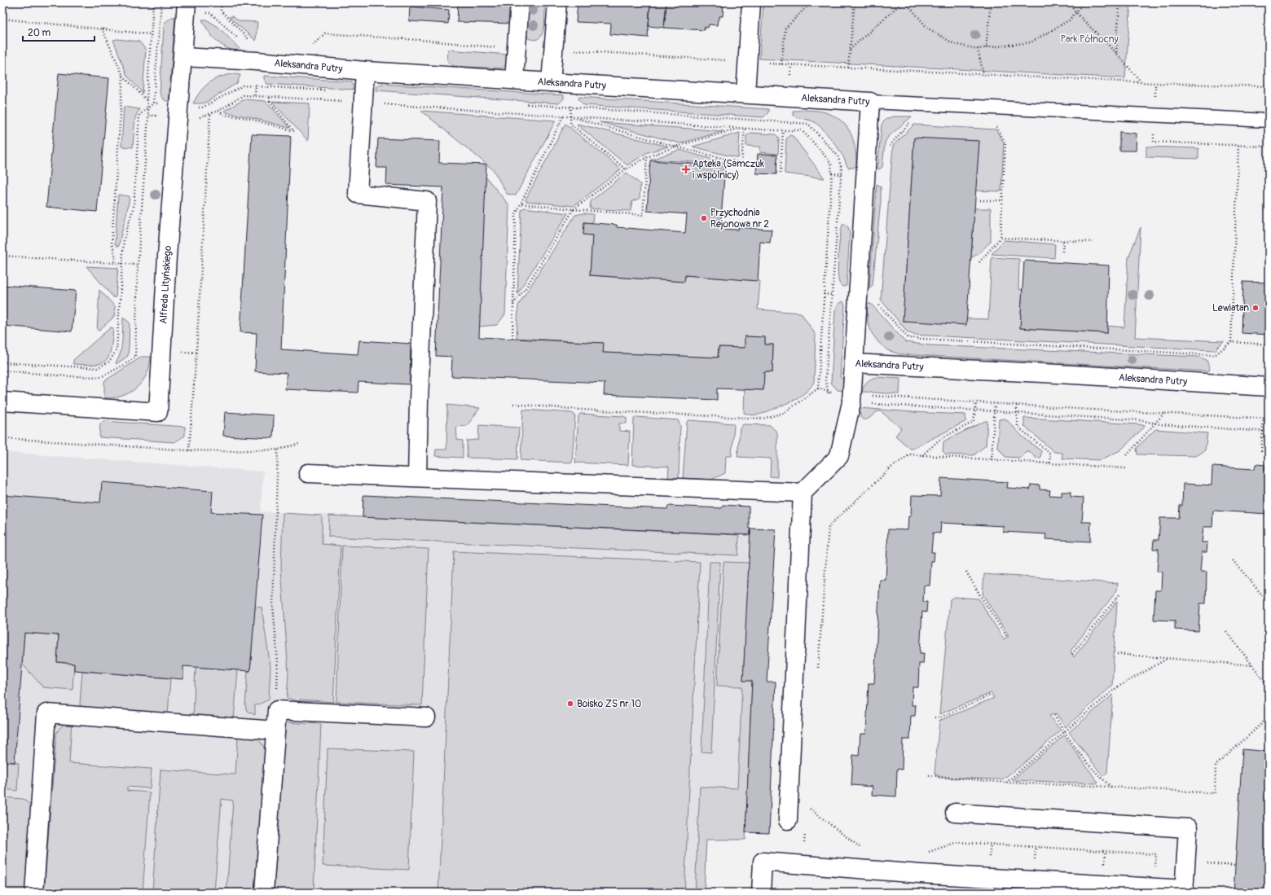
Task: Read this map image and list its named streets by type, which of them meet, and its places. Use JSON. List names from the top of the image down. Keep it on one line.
{"streets":{"street":["Aleksandra Putry","Alfreda Lityńskiego"]},"crossings":[["Aleksandra Putry","Alfreda Lityńskiego"]],"parks":["Park Północny"],"places":{"health":["Apteka (Samczuk i wspólnicy)"],"other":["Przychodnia Rejonowa nr 2","Lewiatan","Boisko ZS nr 10"]},"scale_bar":"20 m"}
